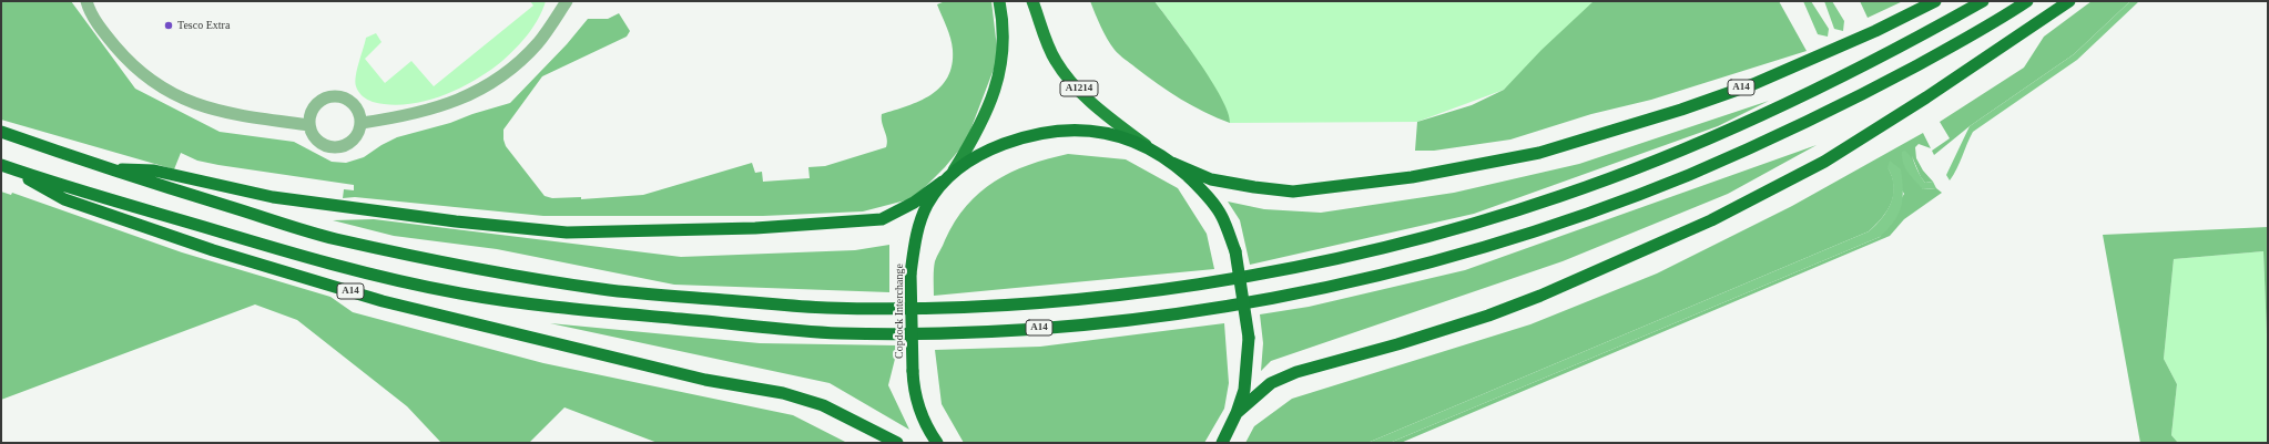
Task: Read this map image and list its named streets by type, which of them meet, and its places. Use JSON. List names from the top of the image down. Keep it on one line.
{"streets":{"highway":["A14","Copdock Interchange"],"main road":["A1214"]},"crossings":[["A14","Copdock Interchange"],["A1214","Copdock Interchange"]],"places":["Tesco Extra"]}
